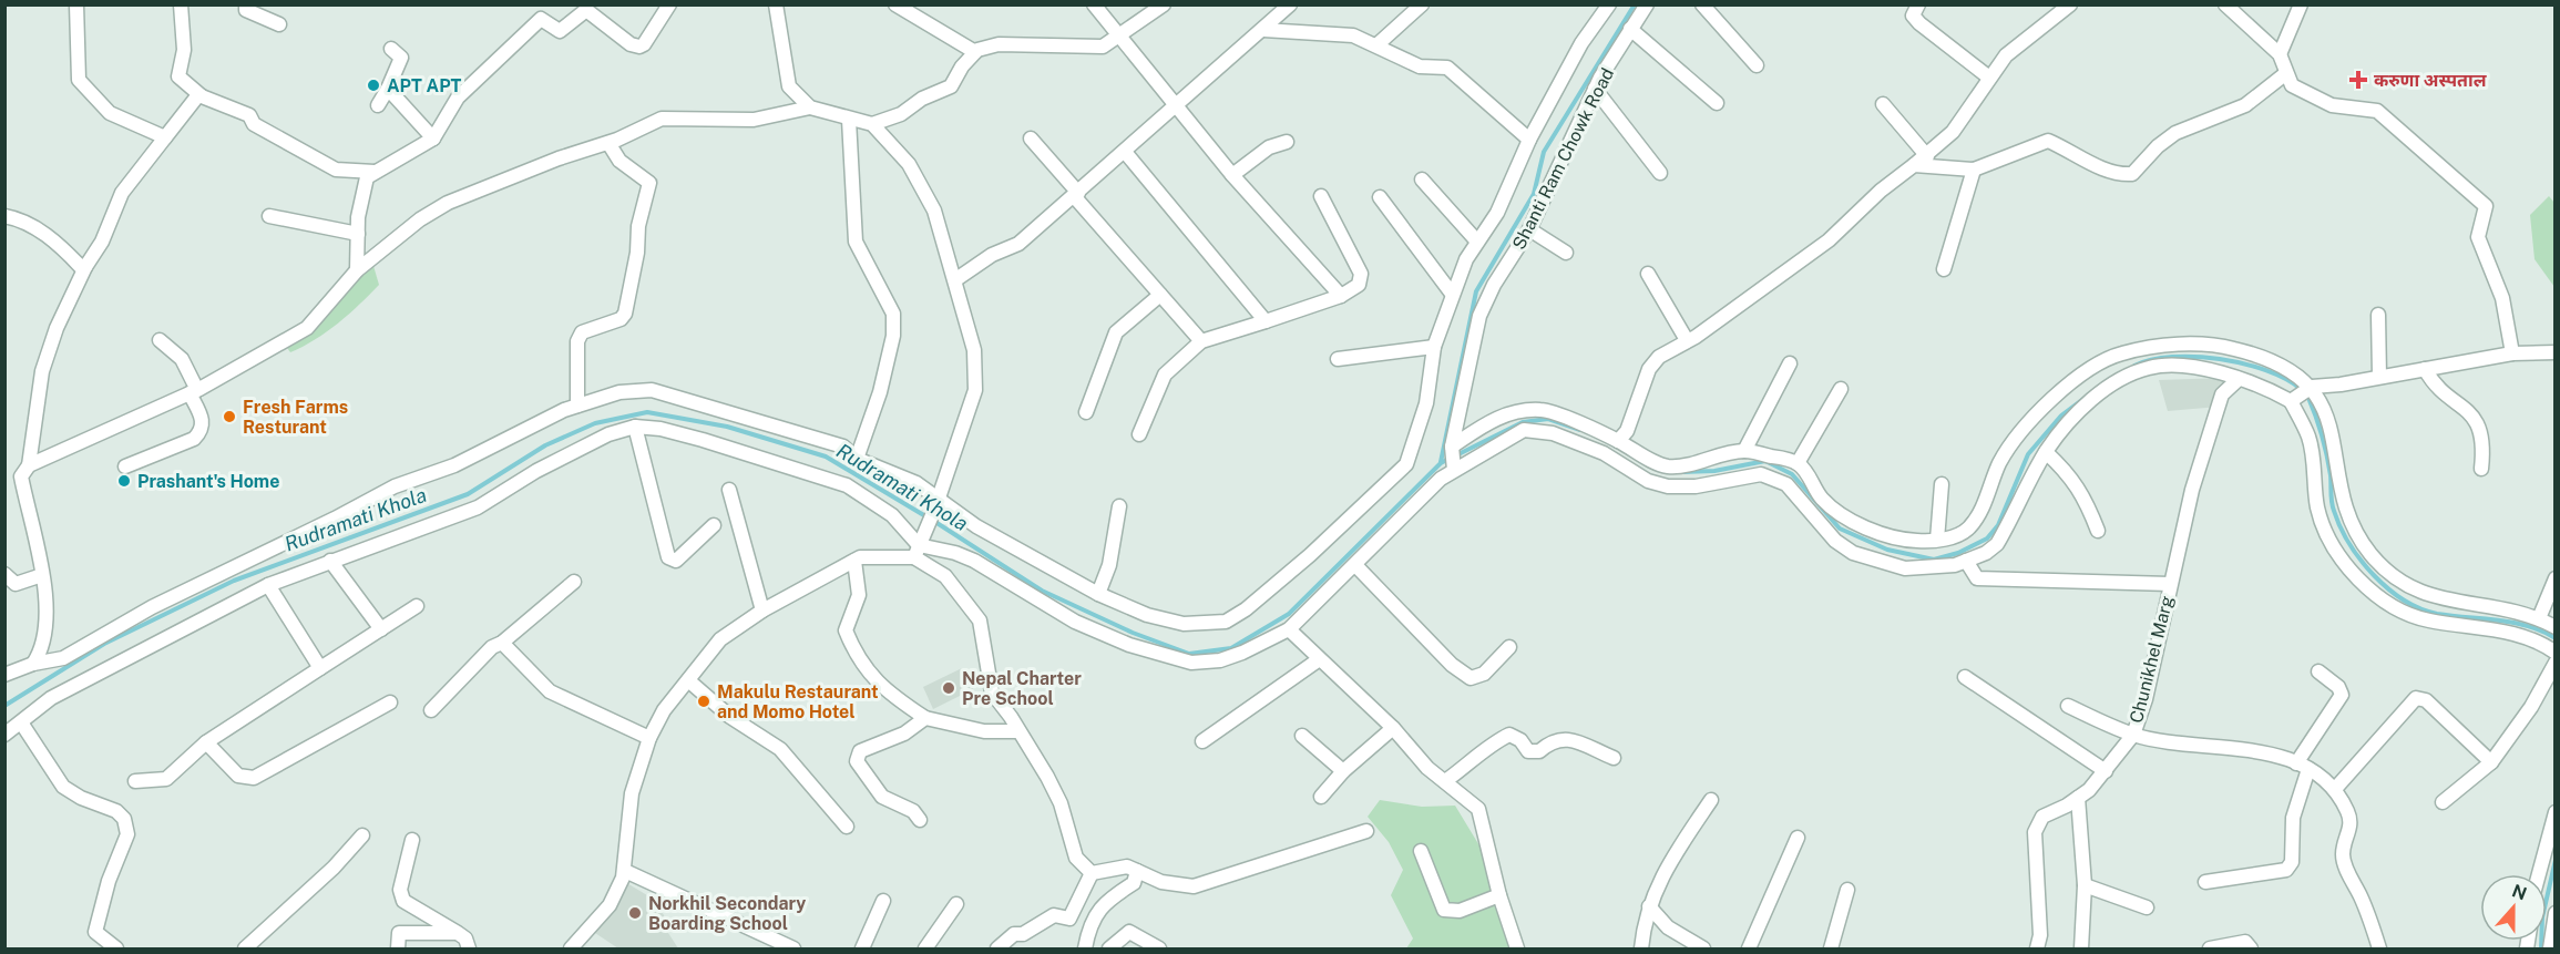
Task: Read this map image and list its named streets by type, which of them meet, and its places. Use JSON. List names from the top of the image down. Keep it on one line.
{"streets":{"street":["Shanti Ram Chowk Road","Chunikhel Marg"]},"water":["Rudramati Khola"],"places":{"health":["करुणा अस्पताल"],"other":["APT APT","Fresh Farms Resturant","Prashant's Home","Nepal Charter Pre School","Makulu Restaurant and Momo Hotel","Norkhil Secondary Boarding School"]},"north":"top"}
